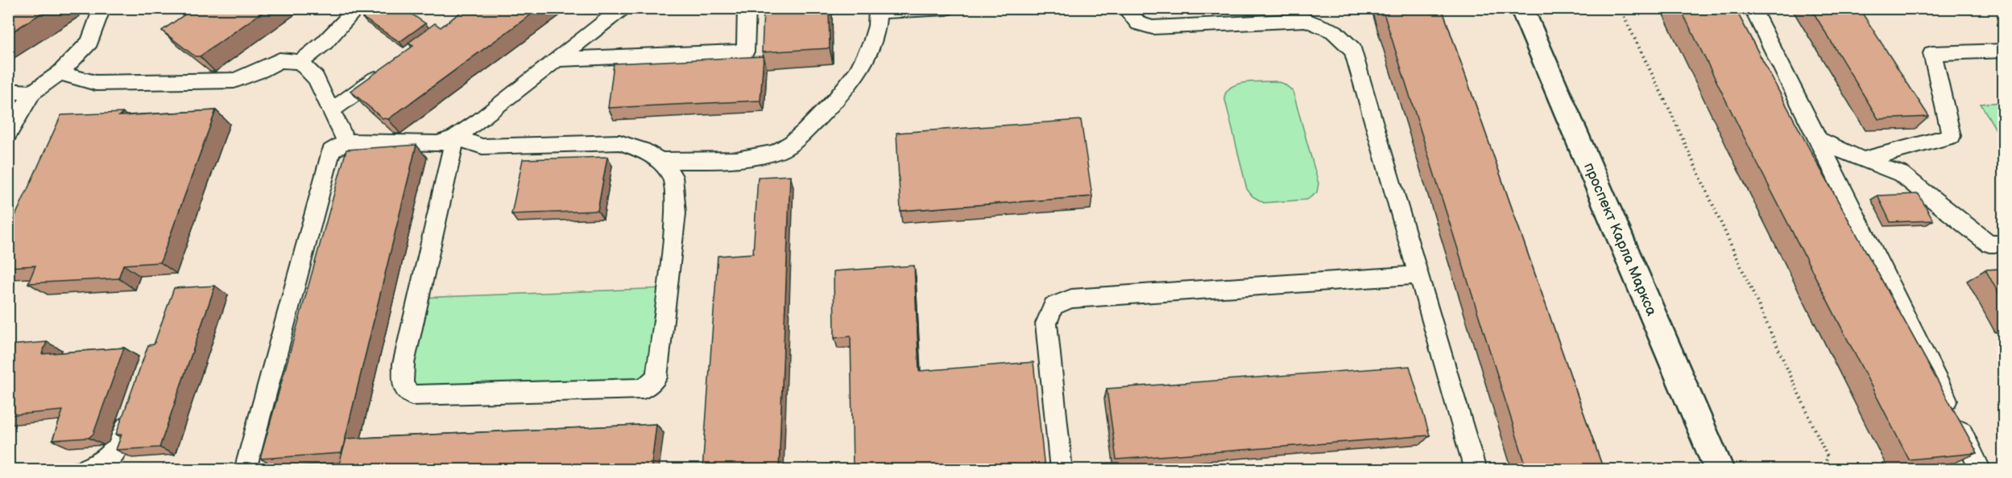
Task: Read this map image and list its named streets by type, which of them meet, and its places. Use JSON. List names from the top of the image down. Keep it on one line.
{"streets":{"street":["проспект Карла Маркса"]}}
